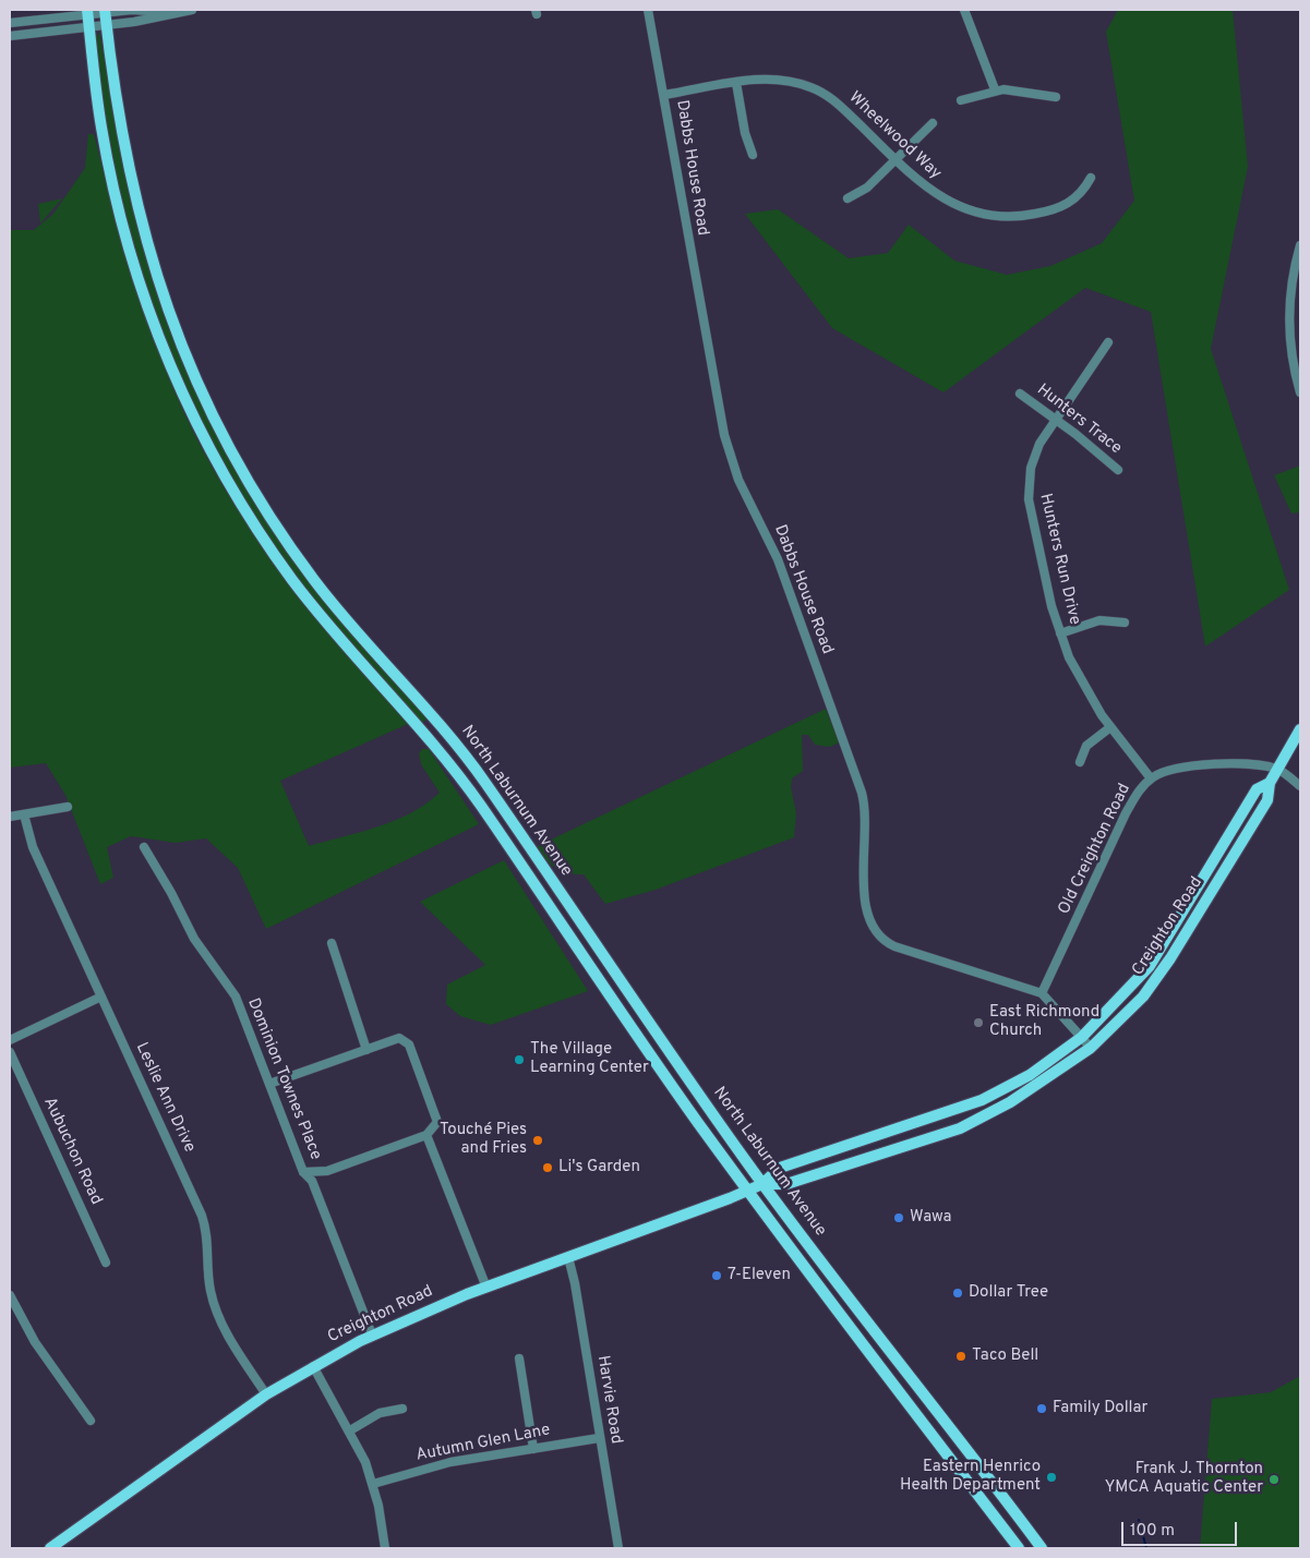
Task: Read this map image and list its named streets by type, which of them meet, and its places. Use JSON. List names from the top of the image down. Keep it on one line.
{"streets":{"main road":["North Laburnum Avenue","Creighton Road"],"street":["Wheelwood Way","Dabbs House Road","Hunters Trace","Hunters Run Drive","Old Creighton Road","Dominion Townes Place","Leslie Ann Drive","Aubuchon Road","Harvie Road","Autumn Glen Lane"]},"crossings":[["Wheelwood Way","Dabbs House Road"],["Dabbs House Road","Old Creighton Road"],["Dabbs House Road","Creighton Road"],["Hunters Trace","Hunters Run Drive"],["Hunters Run Drive","Old Creighton Road"],["North Laburnum Avenue","Creighton Road"],["Old Creighton Road","Creighton Road"],["Creighton Road","Dominion Townes Place"],["Creighton Road","Leslie Ann Drive"],["Creighton Road","Harvie Road"],["Harvie Road","Autumn Glen Lane"]],"places":["East Richmond Church","The Village Learning Center","Touché Pies and Fries","Li's Garden","Wawa","7-Eleven","Dollar Tree","Taco Bell","Family Dollar","Eastern Henrico Health Department","Frank J. Thornton YMCA Aquatic Center"],"scale_bar":"100 m"}
